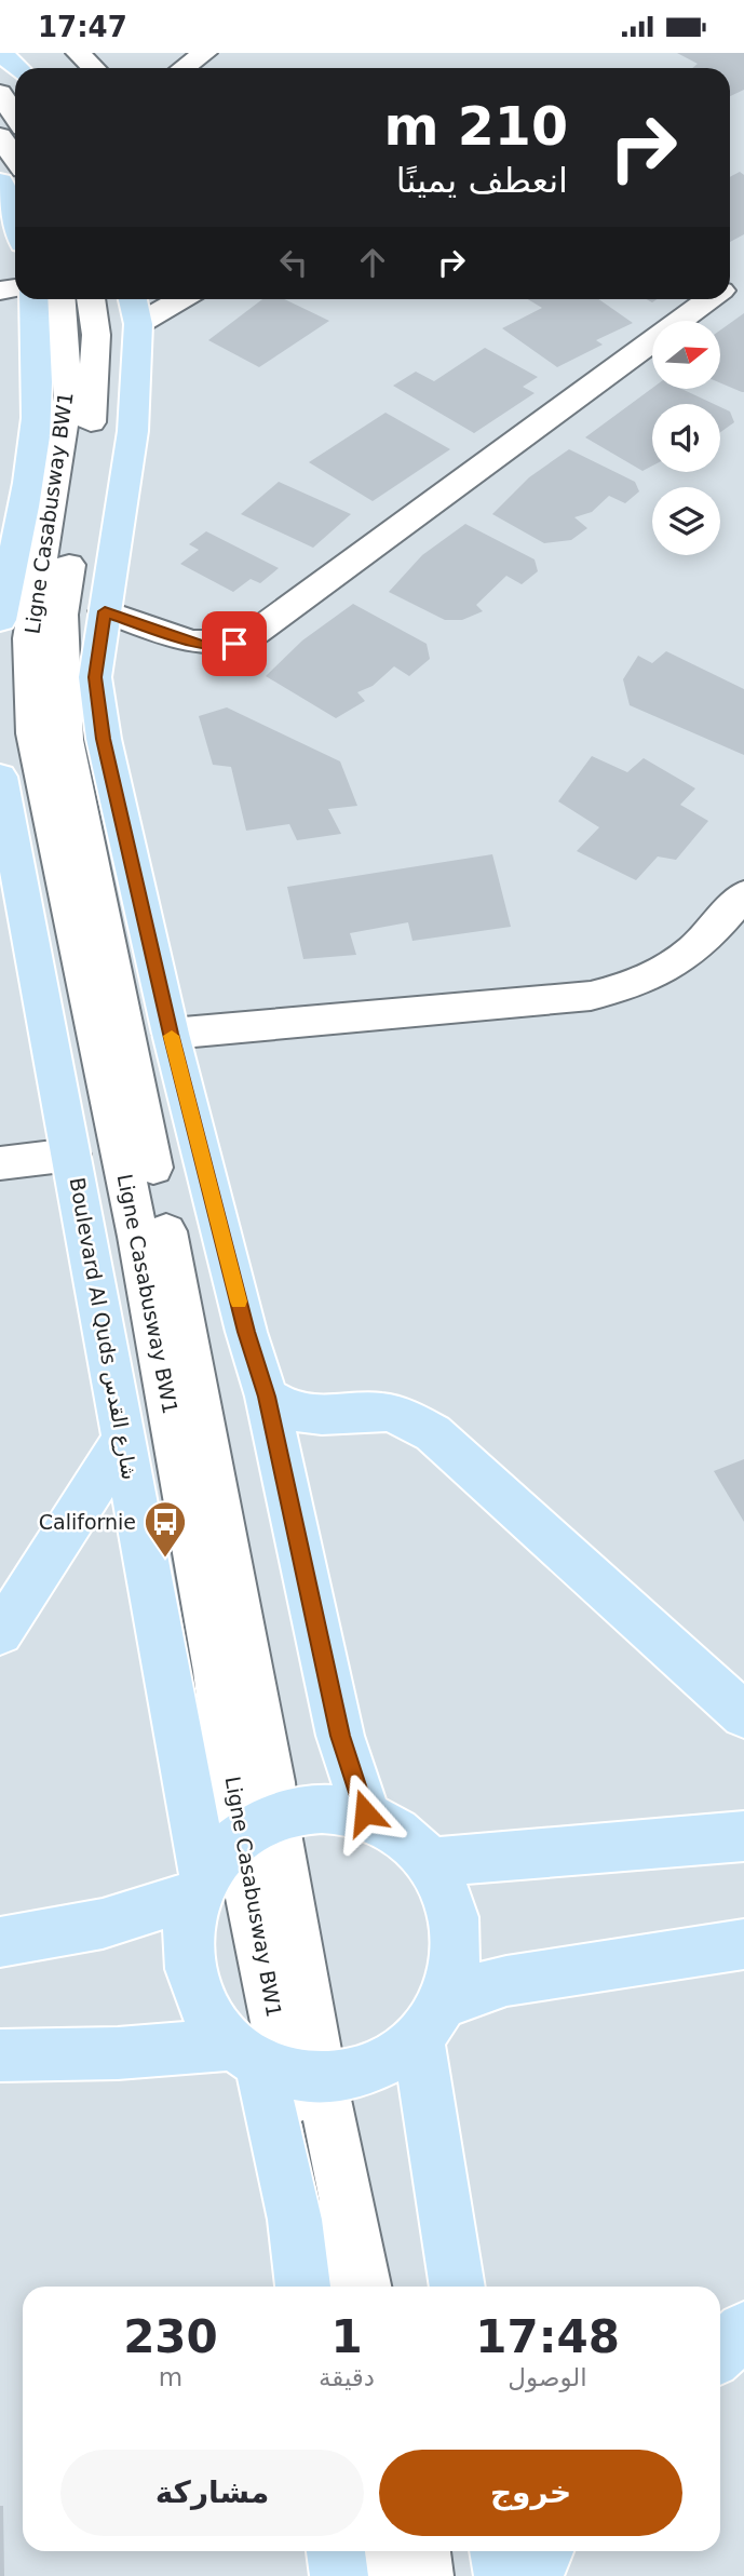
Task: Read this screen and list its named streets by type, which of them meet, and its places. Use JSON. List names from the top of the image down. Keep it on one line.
{"streets":{"main road":["Boulevard Al Quds شارع القدس"],"street":["Ligne Casabusway BW1"]},"places":{"bus stop":["Californie"]},"north":"right","page":{"status":"17:47","turn":["210 m","انعطف يمينًا"],"eta":["17:48","الوصول","1","دقيقة","230","m"],"buttons":["خروج","مشاركة"]}}
